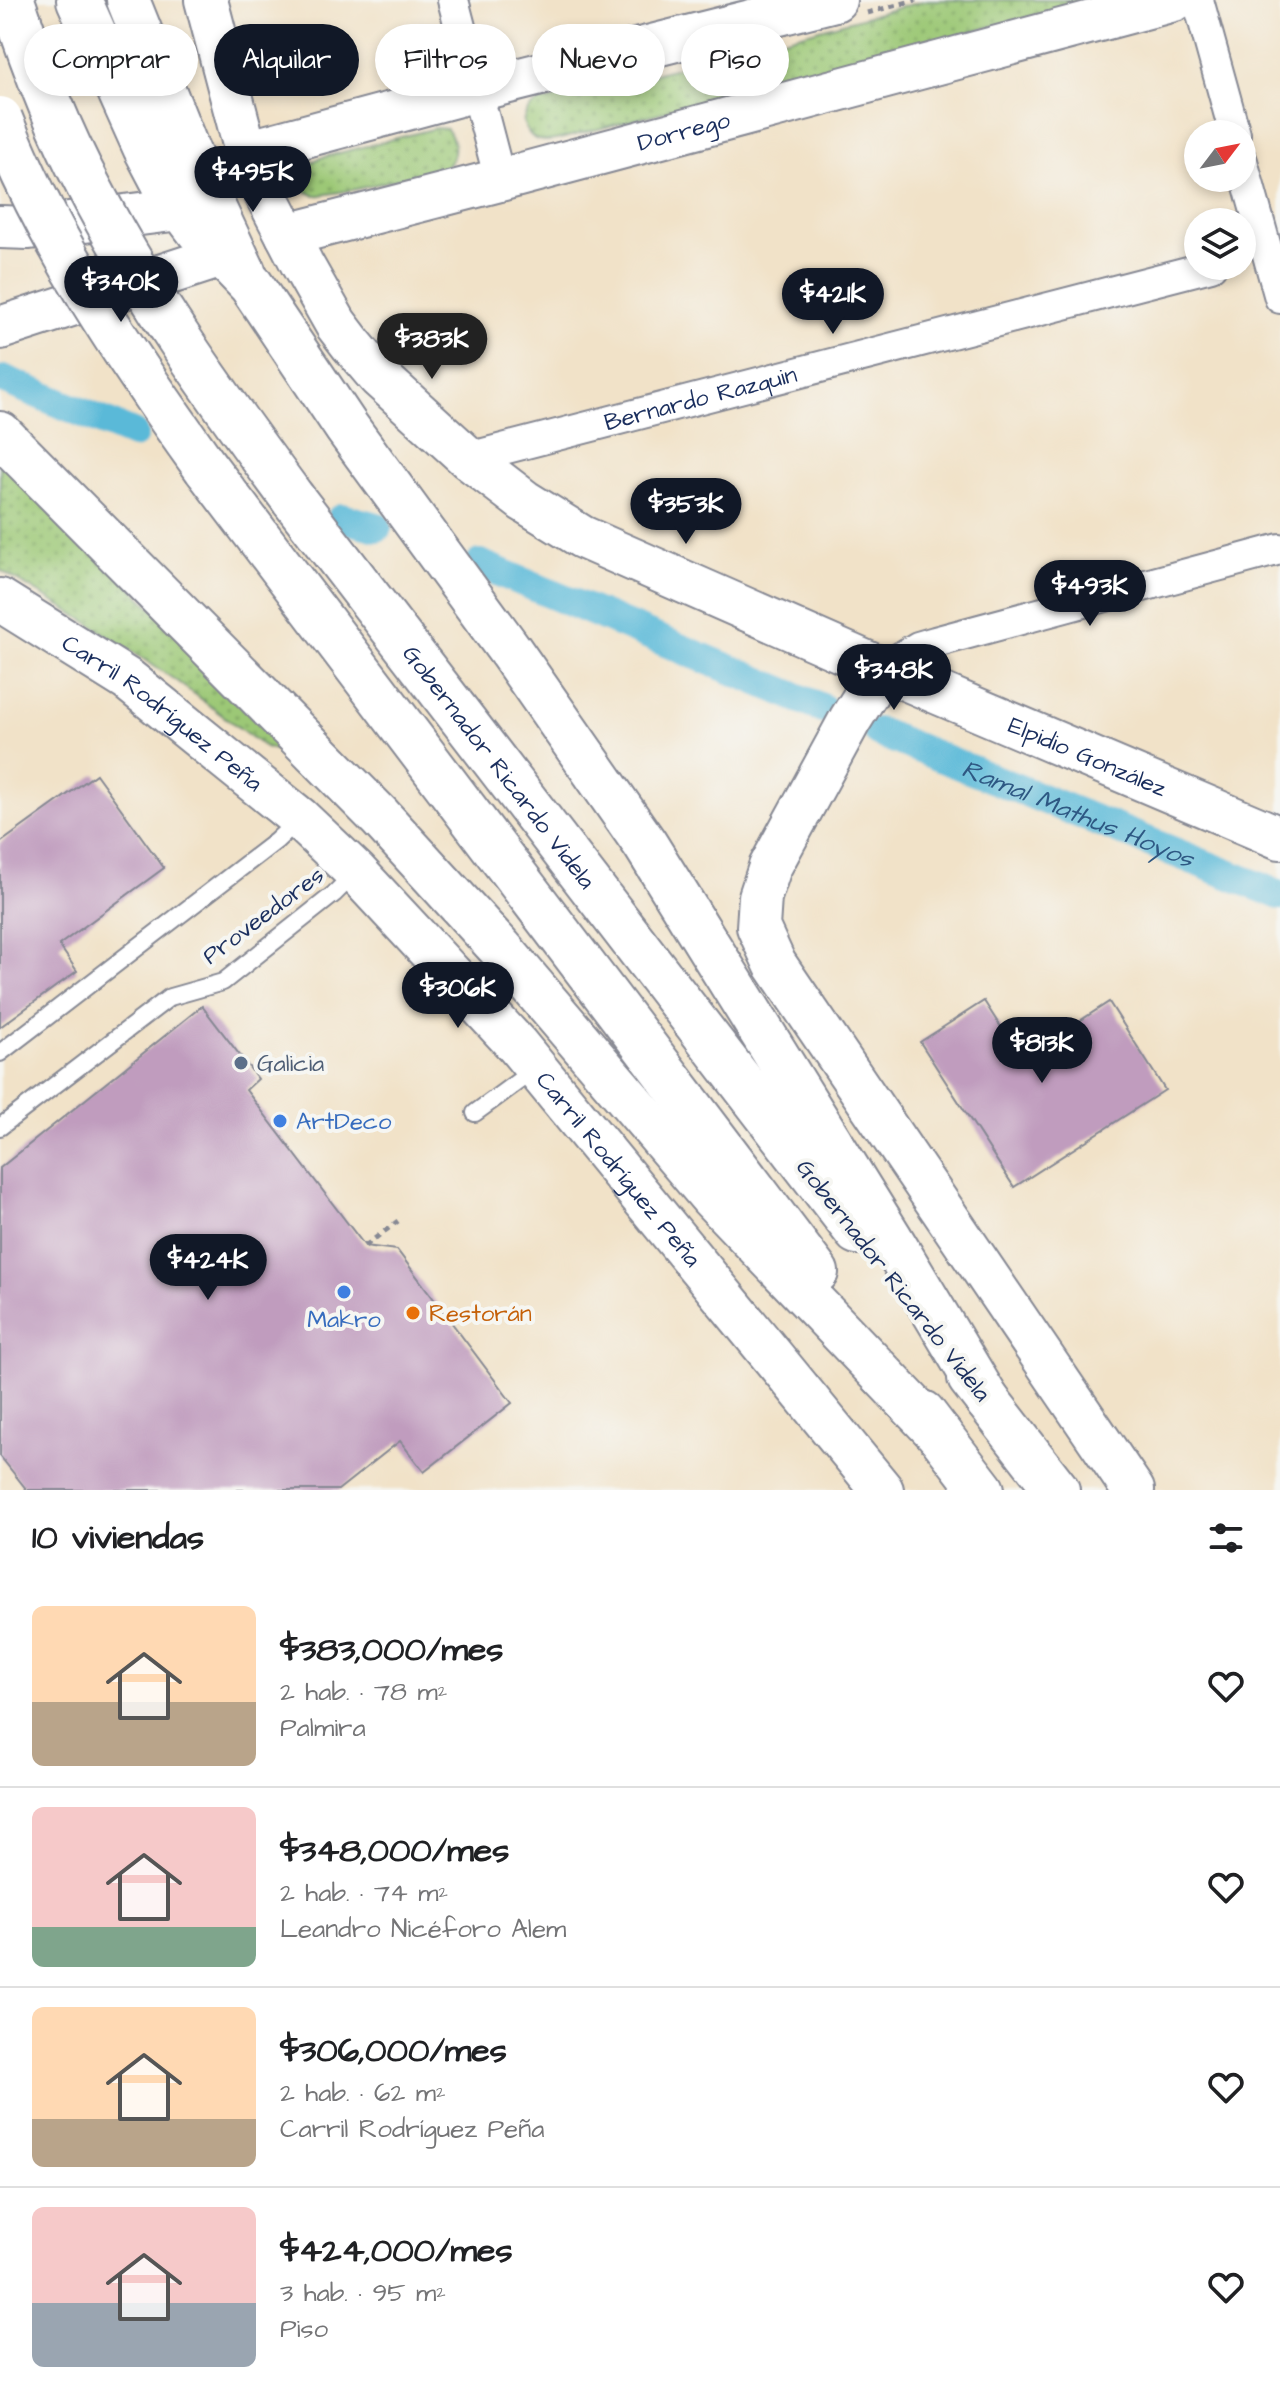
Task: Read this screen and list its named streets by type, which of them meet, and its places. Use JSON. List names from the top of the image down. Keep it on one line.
{"streets":{"highway":["Gobernador Ricardo Videla"],"street":["Dorrego","Bernardo Razquin","Carril Rodríguez Peña","Elpidio González"],"lane":["Proveedores"]},"crossings":[["Dorrego","Elpidio González"],["Bernardo Razquin","Elpidio González"],["Carril Rodríguez Peña","Proveedores"]],"water":["Ramal Mathus Hoyos"],"places":["Galicia","ArtDeco","Makro","Restorán"],"north":"top right","page":{"chip":["Comprar","Alquilar","Filtros","Nuevo","Piso"],"price":["$495K","$340K","$421K","$383K","$353K","$493K","$348K","$306K","$813K","$424K"],"heading":"10 viviendas","list":[{"name":"$383,000/mes","note":"2 hab. · 78 m² · Palmira"},{"name":"$348,000/mes","note":"2 hab. · 74 m² · Leandro Nicéforo Alem"},{"name":"$306,000/mes","note":"2 hab. · 62 m² · Carril Rodríguez Peña"},{"name":"$424,000/mes","note":"3 hab. · 95 m² · Piso"}]}}
